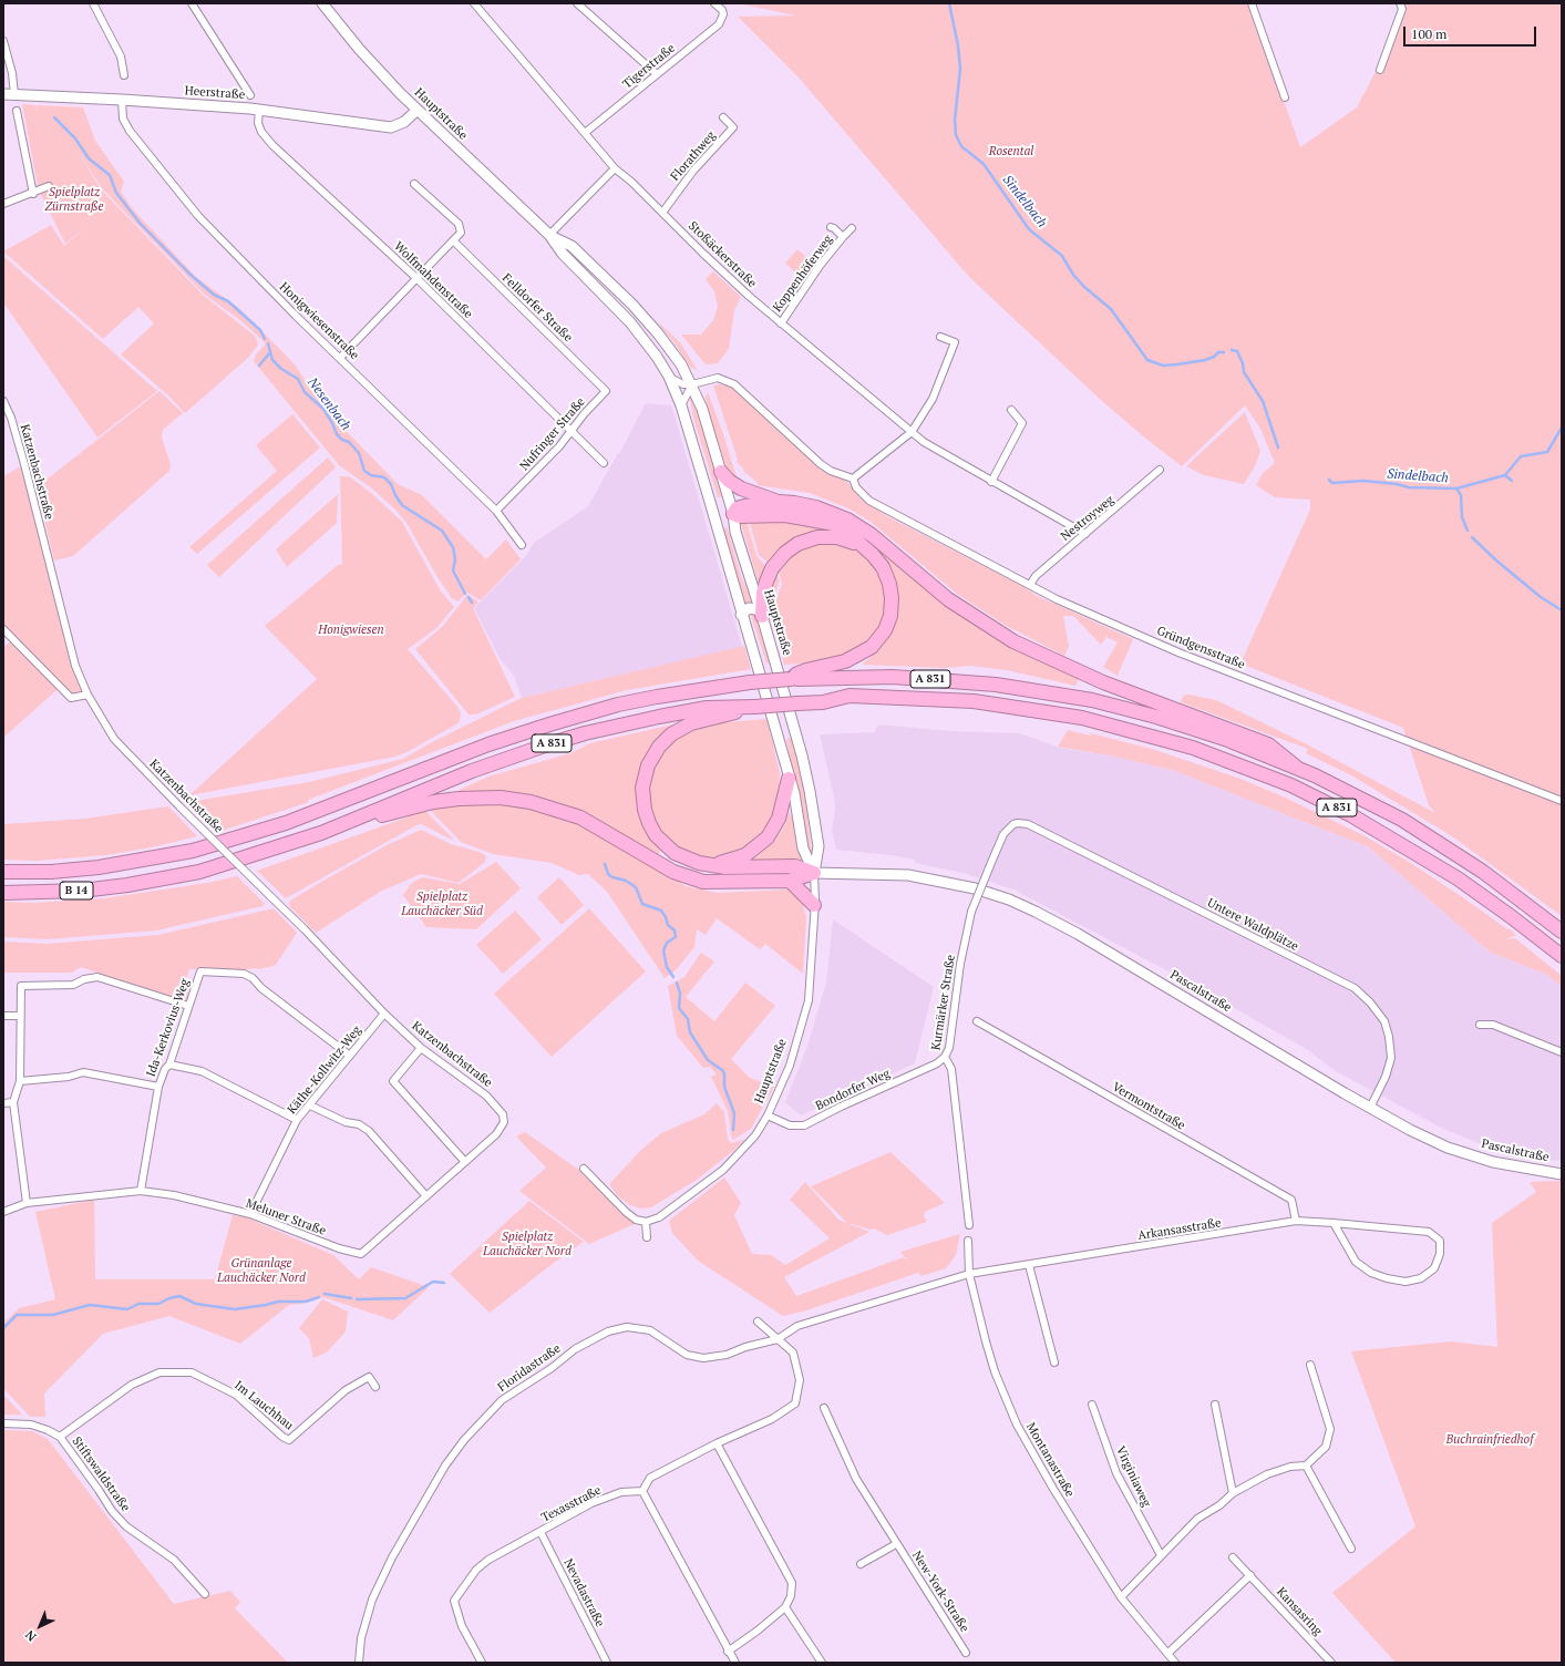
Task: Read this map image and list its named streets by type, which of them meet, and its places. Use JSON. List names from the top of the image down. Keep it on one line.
{"streets":{"highway":["A 831","B 14"],"main road":["Heerstraße","Hauptstraße","Pascalstraße"],"street":["Tigerstraße","Florathweg","Stoßäckerstraße","Koppenhöferweg","Wolfmahdenstraße","Felldorfer Straße","Honigwiesenstraße","Nufringer Straße","Katzenbachstraße","Nestroyweg","Gründgensstraße","Untere Waldplätze","Kurmärker Straße","Ida-Kerkovius-Weg","Käthe-Kollwitz-Weg","Bondorfer Weg","Vermontstraße","Meluner Straße","Arkansasstraße","Floridastraße","Im Lauchhau","Montanastraße","Stiftswaldstraße","Virginiaweg","Texasstraße","New-York-Straße","Nevadastraße","Kansasring"]},"crossings":[["Tigerstraße","Stoßäckerstraße"],["Heerstraße","Hauptstraße"],["Heerstraße","Wolfmahdenstraße"],["Heerstraße","Honigwiesenstraße"],["Hauptstraße","Pascalstraße"],["Hauptstraße","Bondorfer Weg"],["Florathweg","Stoßäckerstraße"],["Stoßäckerstraße","Koppenhöferweg"],["Stoßäckerstraße","Nestroyweg"],["Wolfmahdenstraße","Nufringer Straße"],["Felldorfer Straße","Nufringer Straße"],["Honigwiesenstraße","Nufringer Straße"],["Katzenbachstraße","Käthe-Kollwitz-Weg"],["Katzenbachstraße","Meluner Straße"],["Nestroyweg","Gründgensstraße"],["A 831","B 14"],["Untere Waldplätze","Pascalstraße"],["Untere Waldplätze","Kurmärker Straße"],["Kurmärker Straße","Bondorfer Weg"],["Ida-Kerkovius-Weg","Käthe-Kollwitz-Weg"],["Ida-Kerkovius-Weg","Meluner Straße"],["Käthe-Kollwitz-Weg","Meluner Straße"],["Vermontstraße","Arkansasstraße"],["Arkansasstraße","Floridastraße"],["Arkansasstraße","Montanastraße"],["Im Lauchhau","Stiftswaldstraße"],["Texasstraße","Nevadastraße"]],"water":["Sindelbach","Nesenbach"],"parks":["Rosental","Spielplatz Zürnstraße","Honigwiesen","Spielplatz Lauchäcker Süd","Spielplatz Lauchäcker Nord","Grünanlage Lauchäcker Nord","Buchrainfriedhof"],"scale_bar":"100 m","north":"bottom left"}
